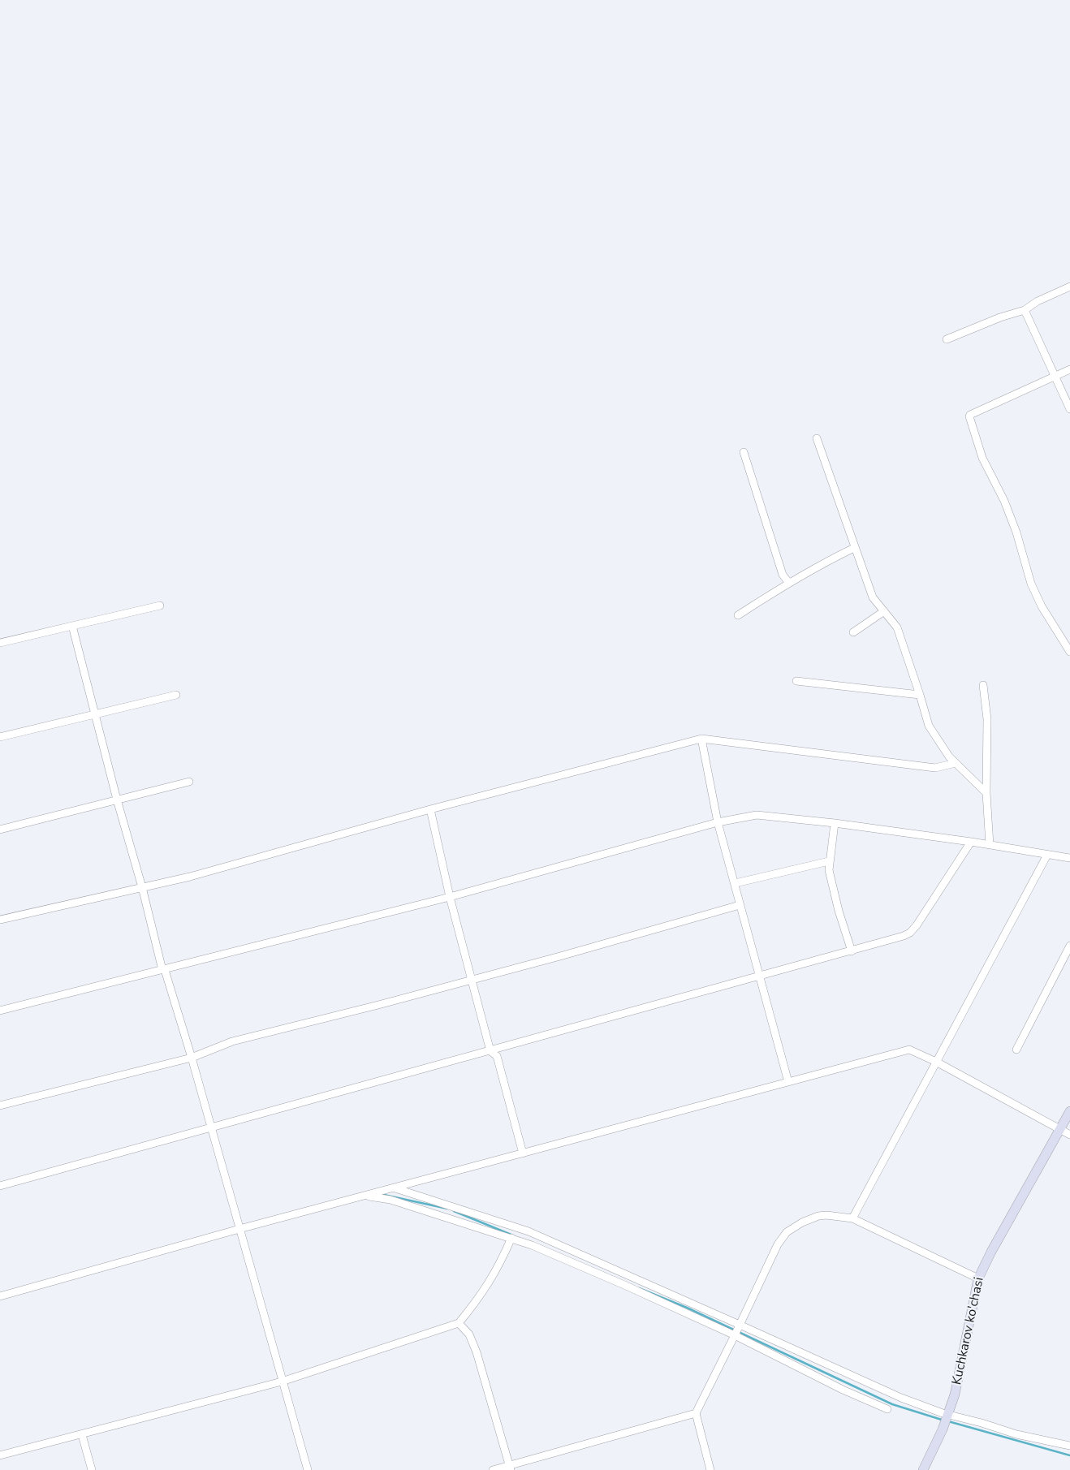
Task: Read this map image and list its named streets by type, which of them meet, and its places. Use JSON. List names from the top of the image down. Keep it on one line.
{"streets":{"main road":["Kuchkarov ko'chasi"]}}
